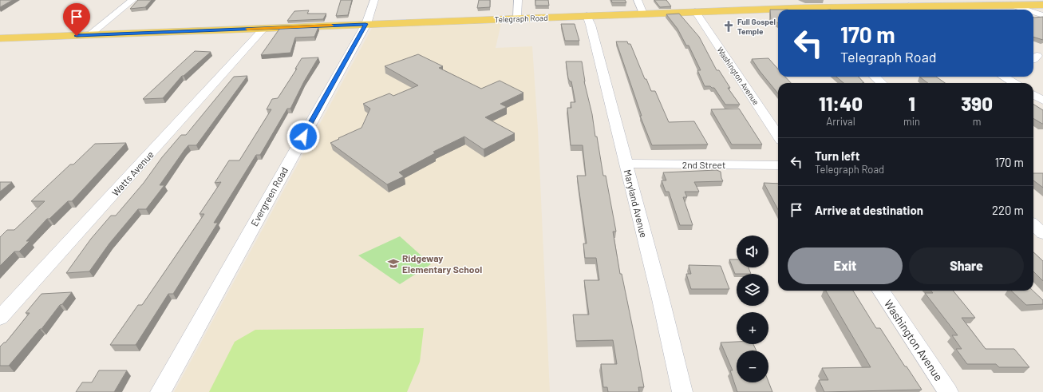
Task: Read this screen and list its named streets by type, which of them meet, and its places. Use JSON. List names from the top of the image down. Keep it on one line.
{"streets":{"main road":["Telegraph Road"],"street":["Washington Avenue","2nd Street","Watts Avenue","Evergreen Road","Maryland Avenue"]},"crossings":[["Telegraph Road","Washington Avenue"],["Telegraph Road","Watts Avenue"],["Telegraph Road","Evergreen Road"],["Telegraph Road","Maryland Avenue"],["2nd Street","Maryland Avenue"]],"places":{"church":["Full Gospel Temple"],"school or university":["Ridgeway Elementary School"]},"page":{"turn":["170 m","Telegraph Road"],"eta":["11:40","Arrival","1","min","390","m"],"list":[{"name":"Turn left","note":"Telegraph Road","value":"170 m"},{"name":"Arrive at destination","value":"220 m"}],"map_buttons":["+","−"],"buttons":["Exit","Share"]}}
